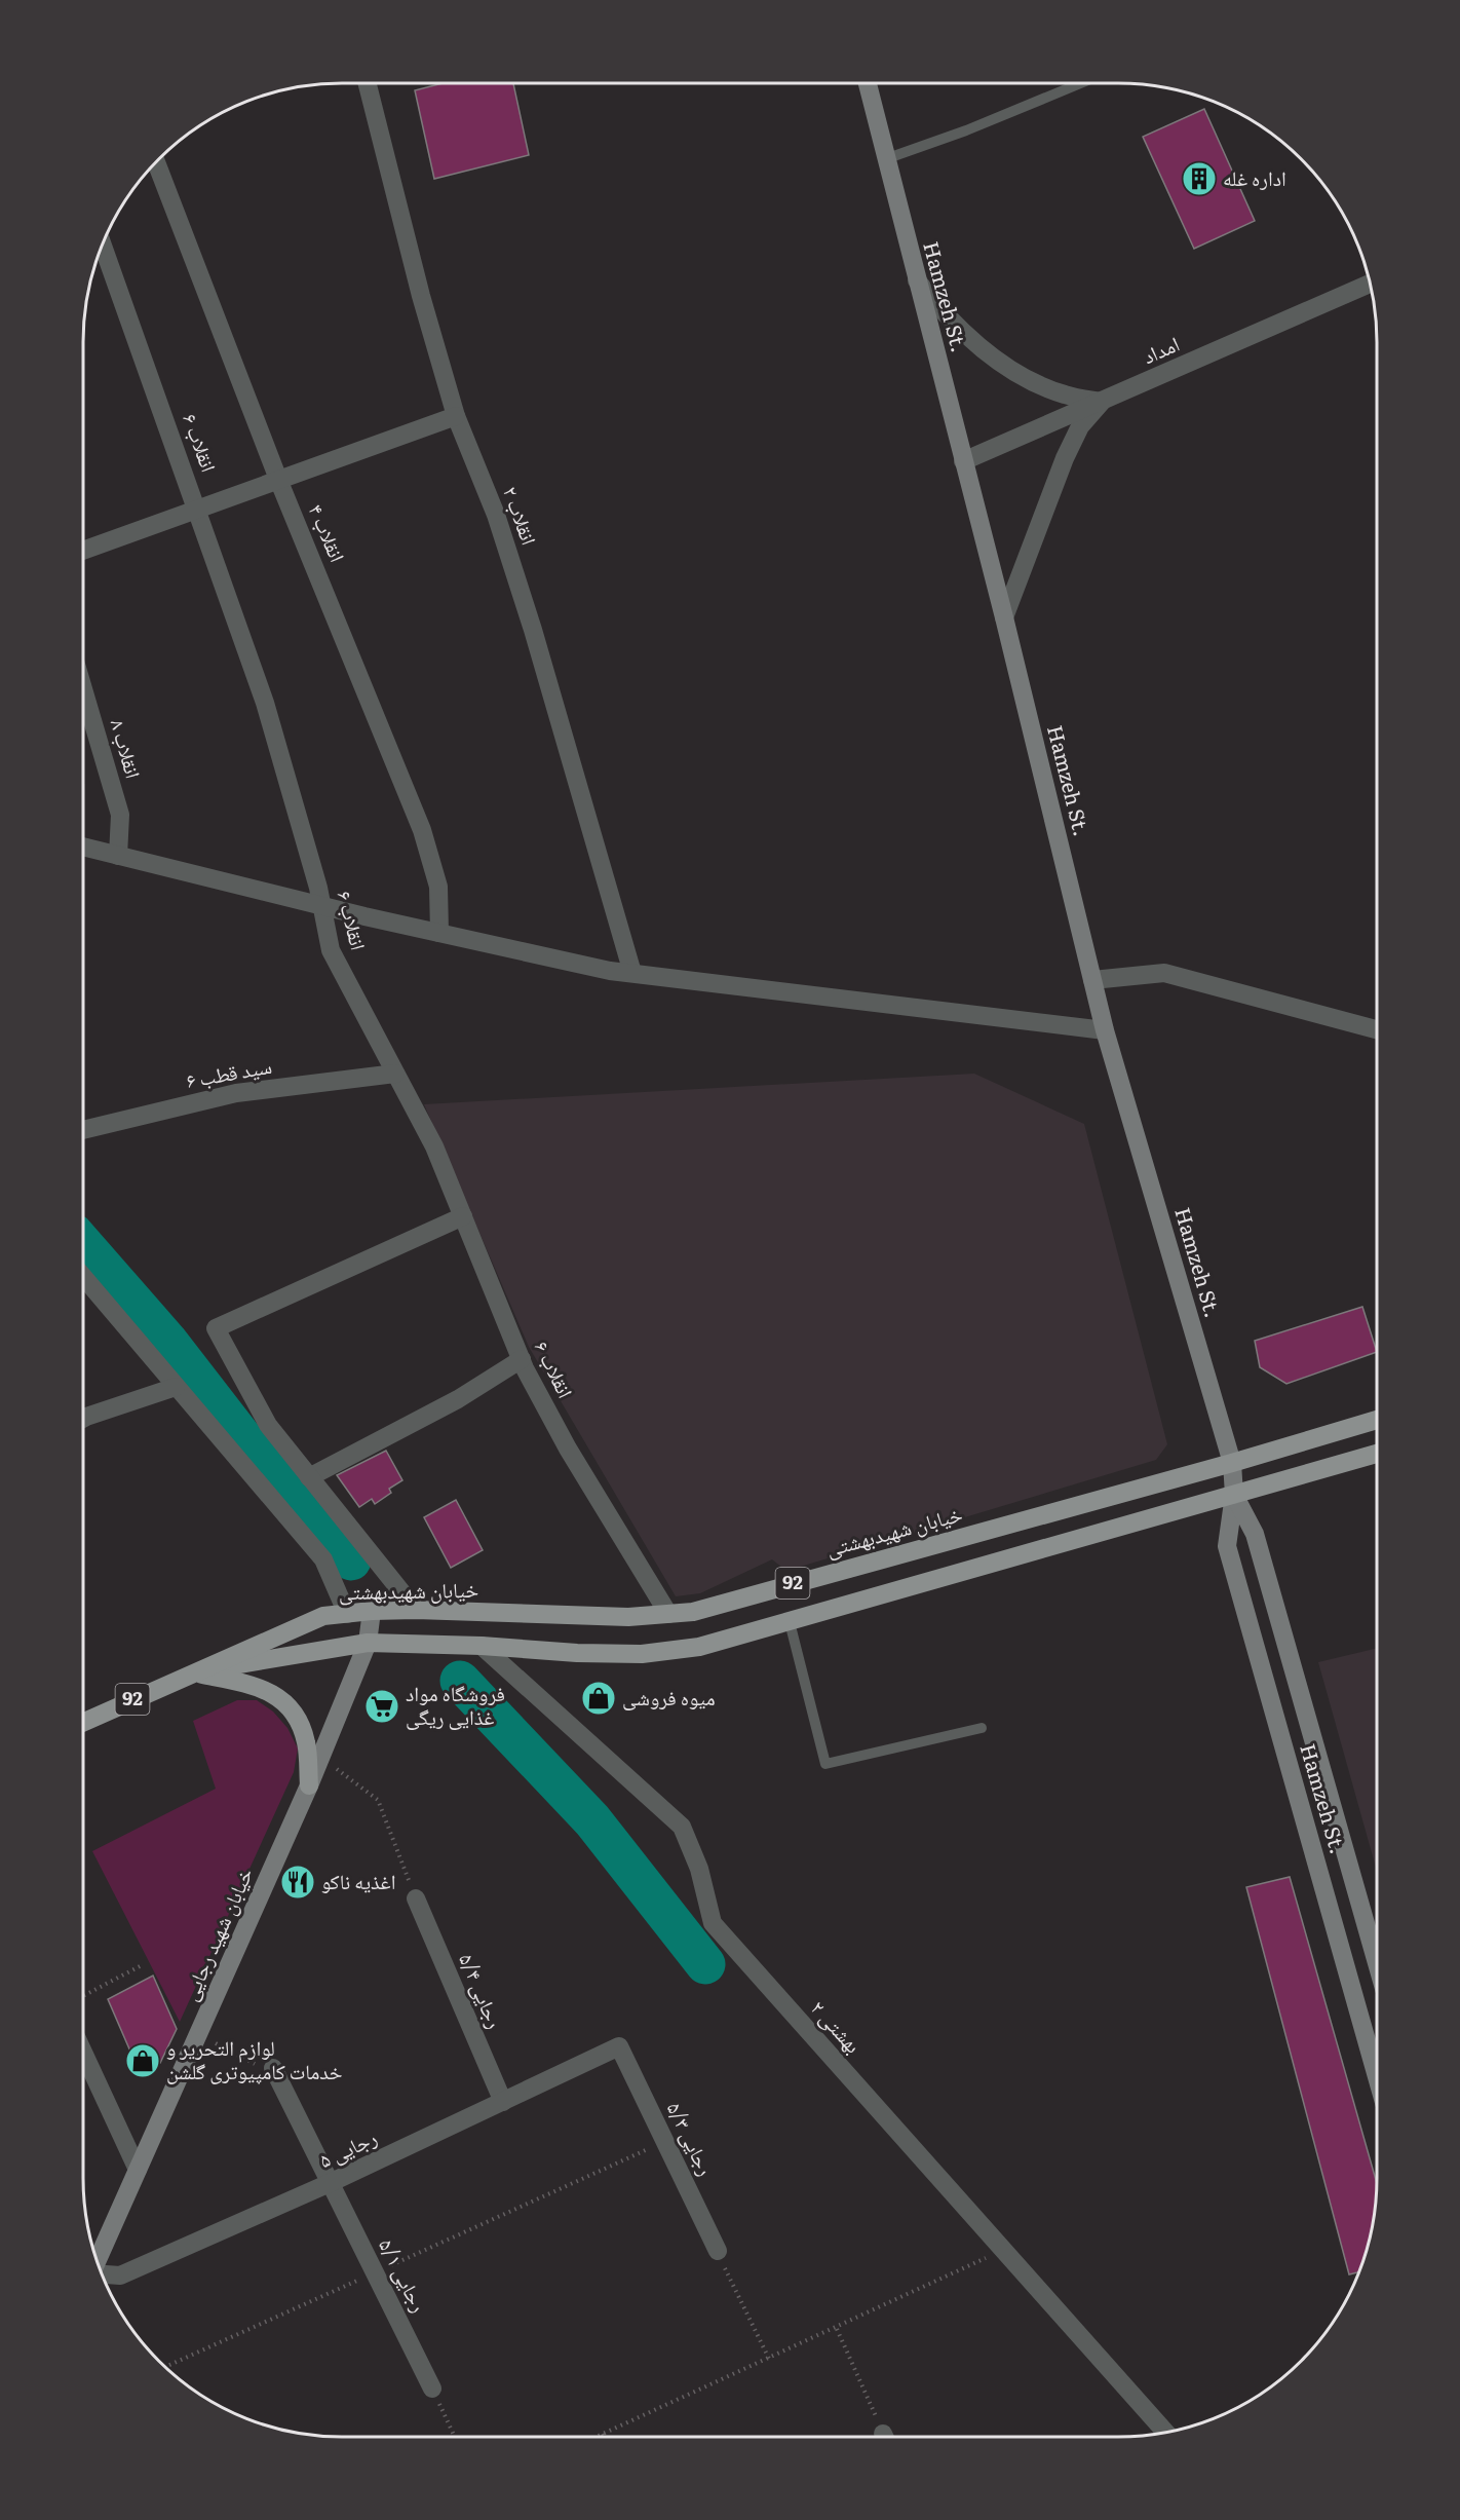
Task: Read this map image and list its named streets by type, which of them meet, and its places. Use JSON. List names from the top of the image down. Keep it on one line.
{"streets":{"main road":["Hamzeh St.","خیابان شهیدبهشتی","92","خیابان شهید رجایی"],"street":["امداد","انقلاب ۶","انقلاب ۲","انقلاب ۴","انقلاب ۸","سید قطب ۶","رجایی ۵/۴","بهشتی ۲","رجایی ۵/۳","رجایی ۵","رجایی ۵/۱"]},"crossings":[["Hamzeh St.","امداد"],["Hamzeh St.","خیابان شهیدبهشتی"],["انقلاب ۶","سید قطب ۶"],["انقلاب ۶","خیابان شهیدبهشتی"],["خیابان شهیدبهشتی","خیابان شهید رجایی"],["خیابان شهیدبهشتی","بهشتی ۲"],["رجایی ۵/۴","رجایی ۵"],["رجایی ۵/۳","رجایی ۵"],["رجایی ۵","رجایی ۵/۱"]],"places":{"building":["اداره غله"],"shop":["میوه فروشی","لوازم التحریر و خدمات کامپیوتری گلشن"],"supermarket":["فروشگاه مواد غذایی ریگی"],"restaurant":["اغذیه ناکو"]}}
